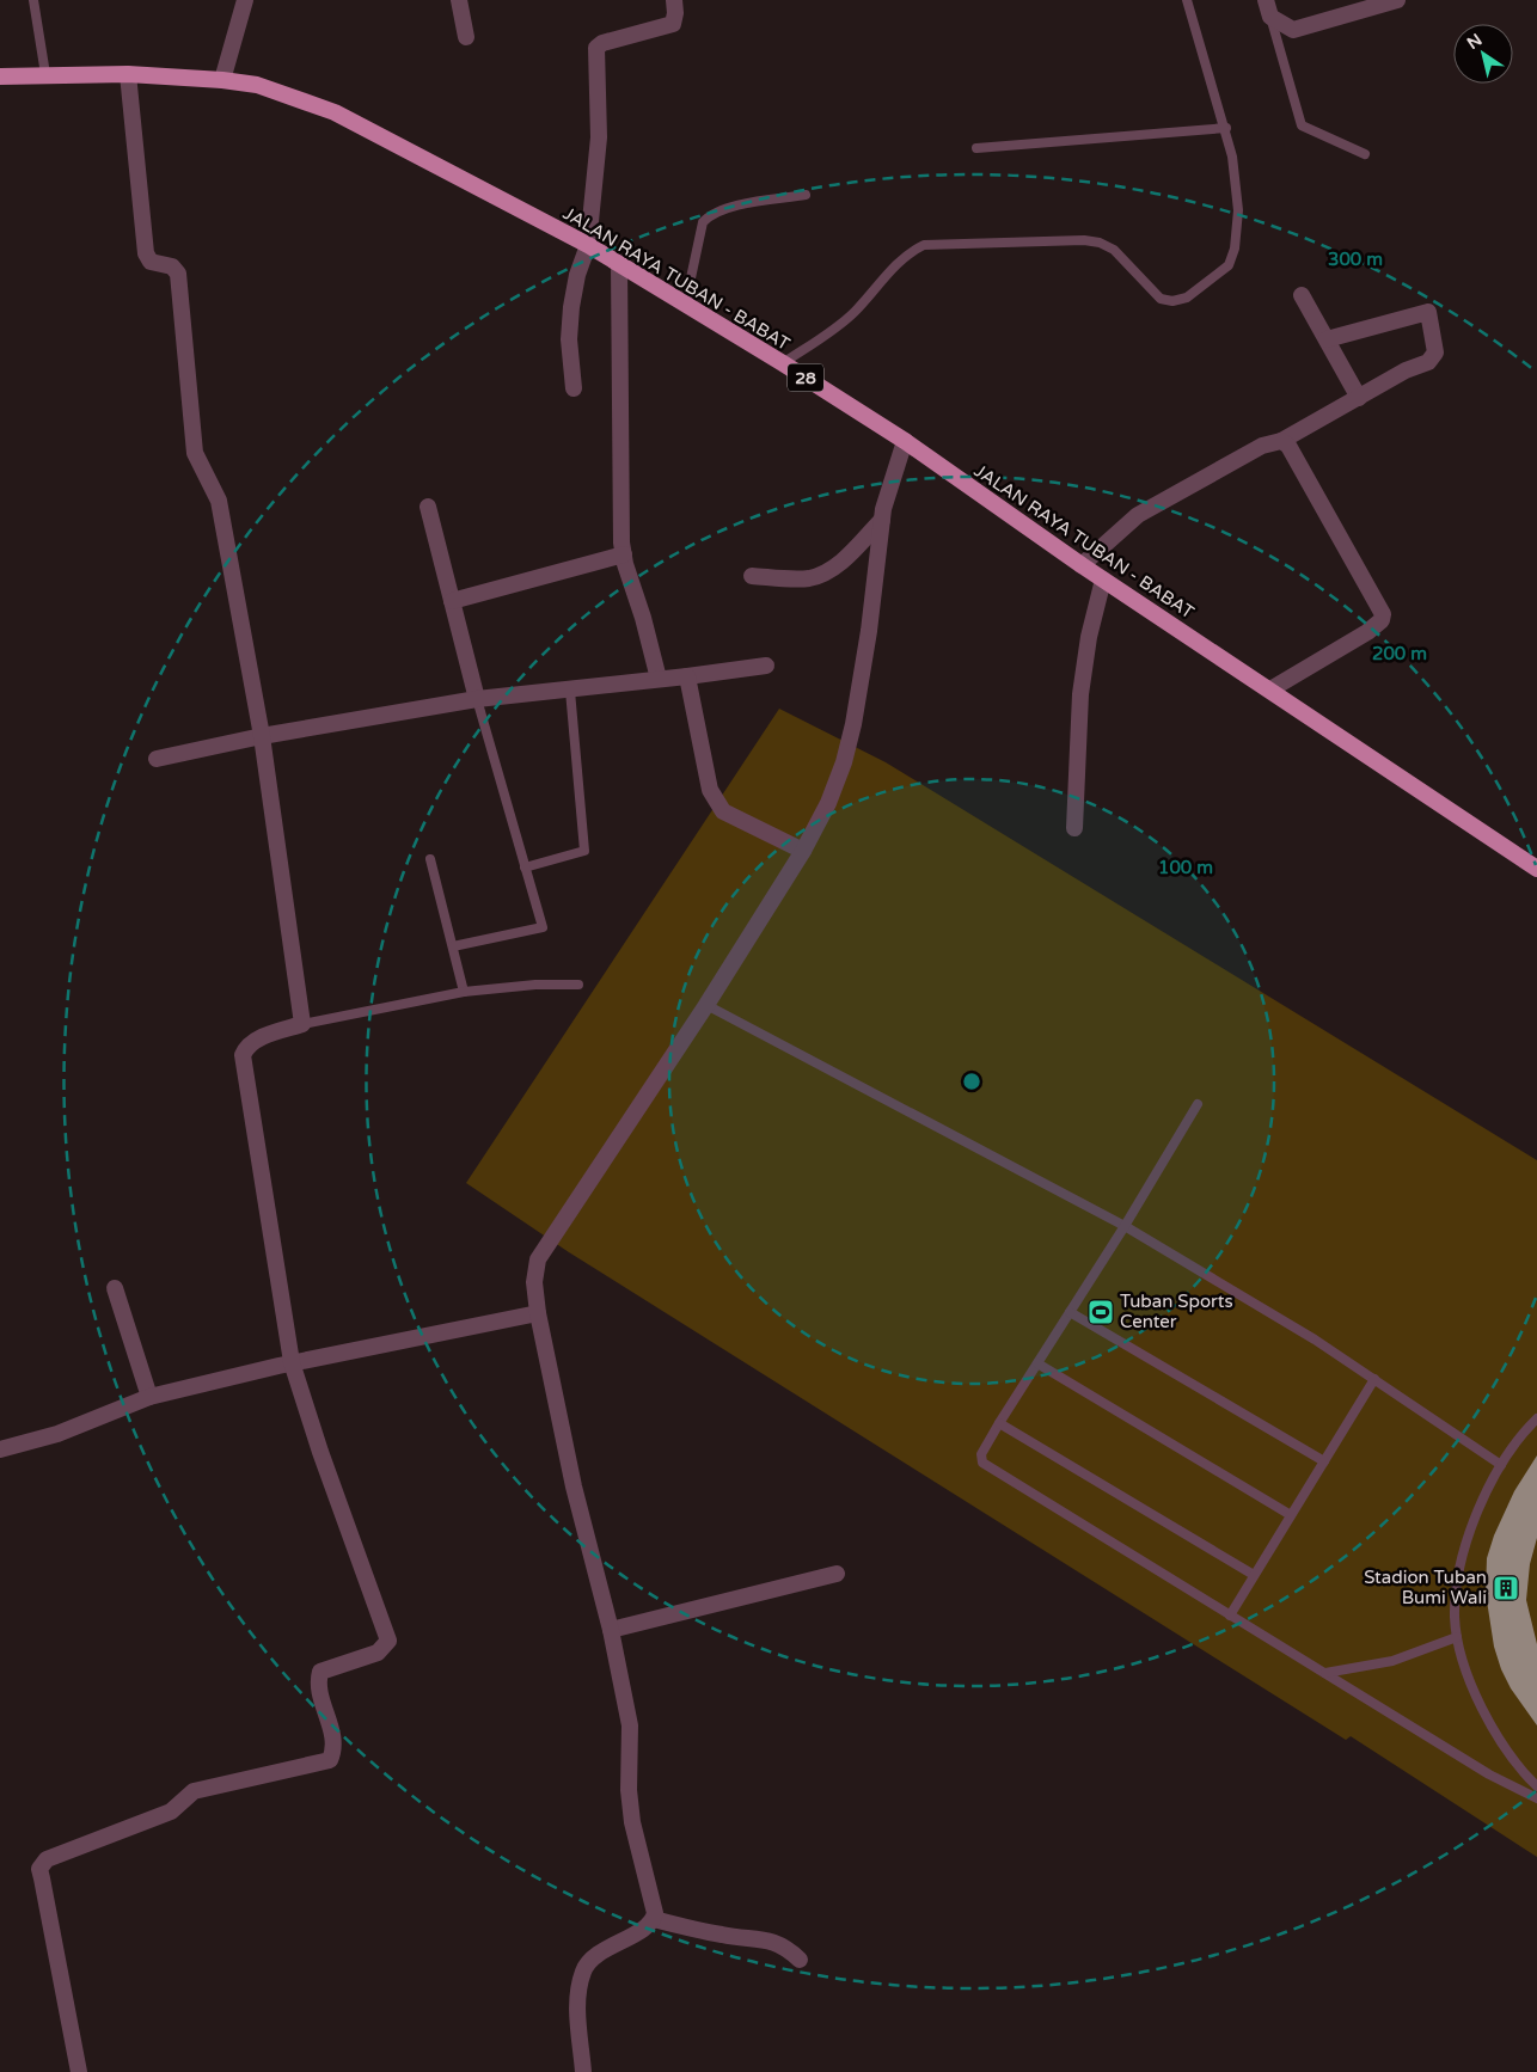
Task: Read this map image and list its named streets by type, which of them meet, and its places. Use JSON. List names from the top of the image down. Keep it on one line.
{"streets":{"highway":["JALAN RAYA TUBAN - BABAT","28"]},"places":{"sports":["Tuban Sports Center"],"building":["Stadion Tuban Bumi Wali"]},"north":"top left","rings":["300 m","200 m","100 m"]}
